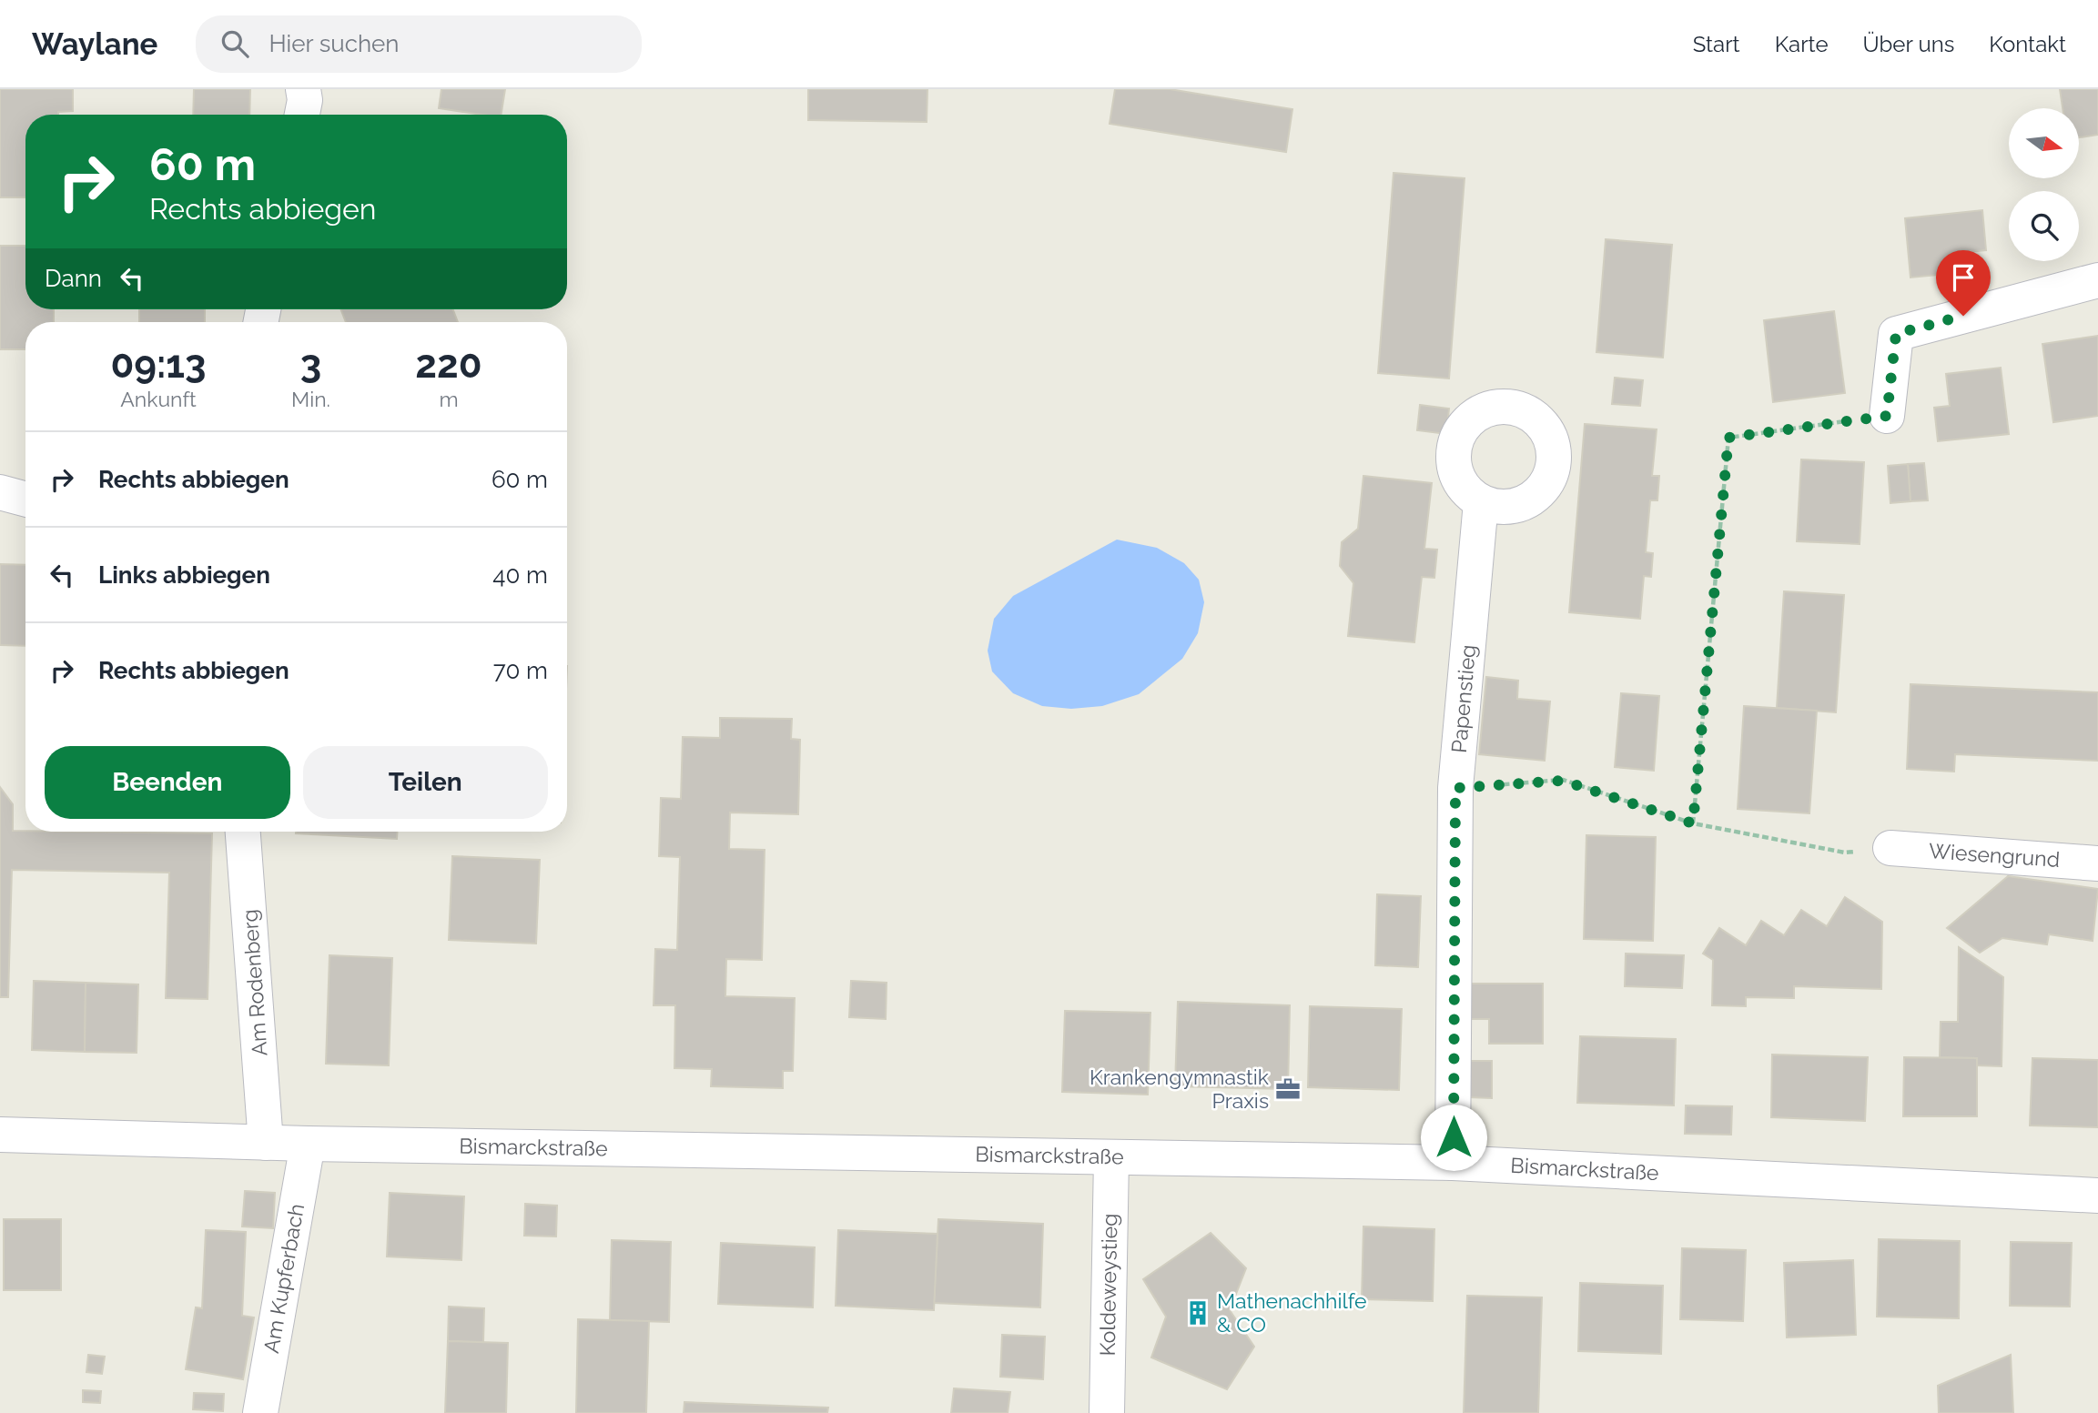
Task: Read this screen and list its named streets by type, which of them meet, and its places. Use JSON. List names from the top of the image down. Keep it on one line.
{"streets":{"street":["Papenstieg","Wiesengrund","Am Rodenberg","Bismarckstraße","Am Kupferbach","Koldeweystieg"]},"crossings":[["Papenstieg","Bismarckstraße"],["Am Rodenberg","Bismarckstraße"],["Bismarckstraße","Am Kupferbach"],["Bismarckstraße","Koldeweystieg"]],"places":{"office":["Krankengymnastik Praxis"],"building":["Mathenachhilfe & CO"]},"north":"right","page":{"header":"Waylane","search":"Hier suchen","nav":["Start","Karte","Über uns","Kontakt"],"turn":["60 m","Rechts abbiegen"],"then":"Dann","eta":["09:13","Ankunft","3","Min.","220","m"],"list":[{"name":"Rechts abbiegen","value":"60 m"},{"name":"Links abbiegen","value":"40 m"},{"name":"Rechts abbiegen","value":"70 m"}],"buttons":["Beenden","Teilen"]}}
